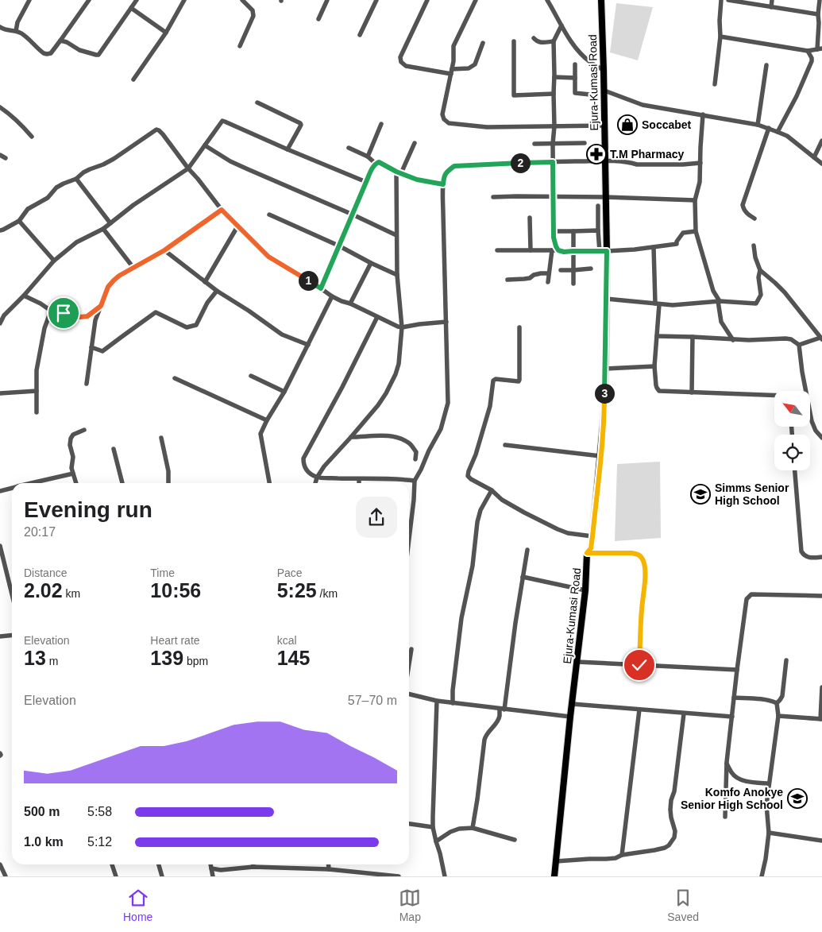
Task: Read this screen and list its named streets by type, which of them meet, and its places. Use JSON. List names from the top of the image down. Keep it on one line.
{"streets":{"main road":["Ejura-Kumasi Road"]},"places":{"shop":["Soccabet"],"pharmacy":["T.M Pharmacy"],"school or university":["Simms Senior High School","Komfo Anokye Senior High School"]},"north":"top left","page":{"pins":["2","1","3"],"heading":["Evening run","20:17"],"stats":[["Distance","2.02 km"],["Time","10:56"],["Pace","5:25 /km"],["Elevation","13 m"],["Heart rate","139 bpm"],["kcal","145"]],"chart":["Elevation","57–70 m"],"list":[{"name":"500 m","note":"5:58"},{"name":"1.0 km","note":"5:12"}],"tabs":["Home","Map","Saved"]}}
